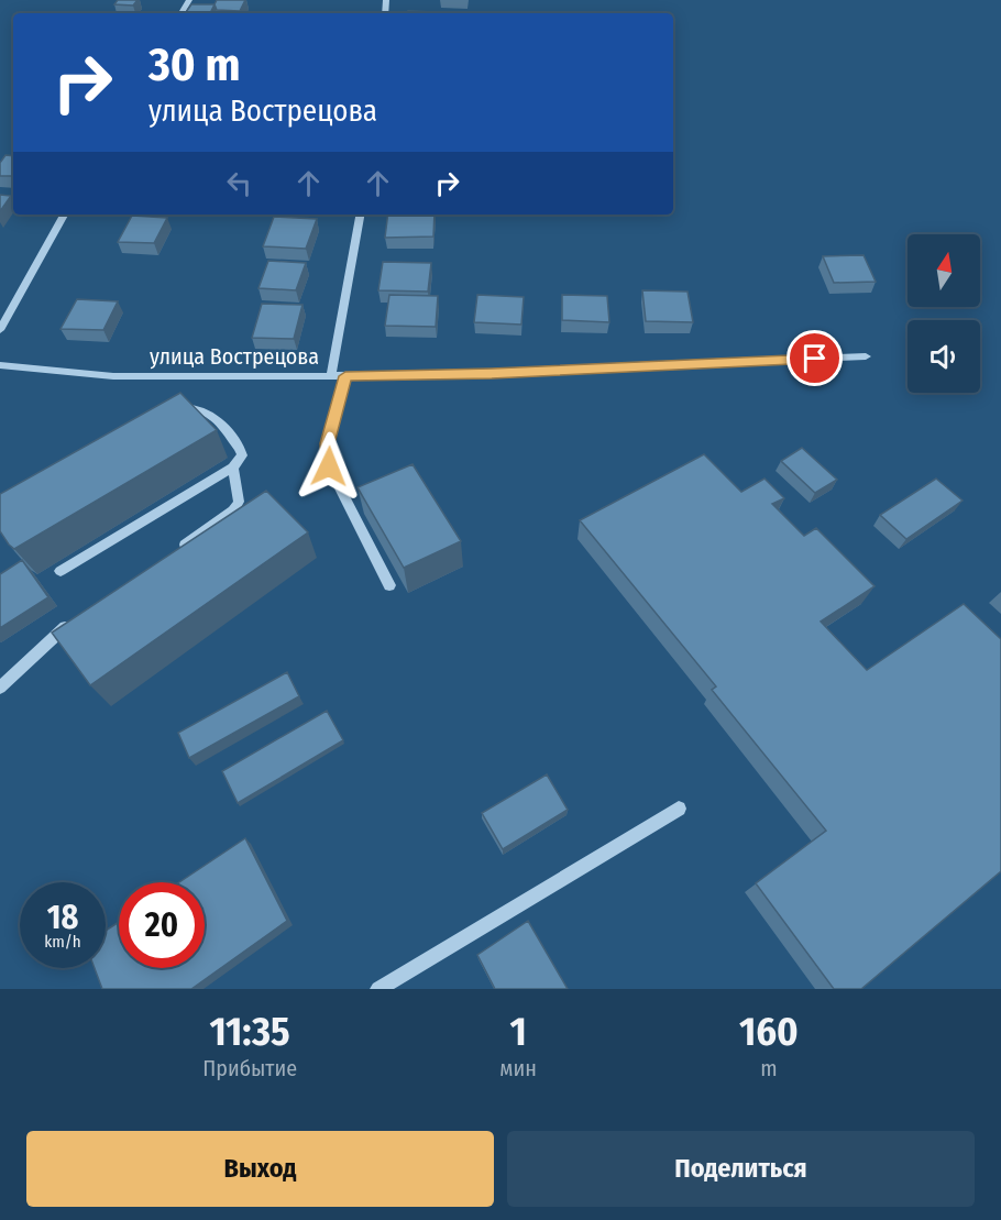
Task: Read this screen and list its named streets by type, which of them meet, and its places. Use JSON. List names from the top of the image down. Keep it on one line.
{"streets":{"street":["улица Вострецова"]},"north":"top","page":{"turn":["30 m","улица Вострецова"],"speed":"18 km/h","limit":"20","eta":["11:35","Прибытие","1","мин","160","m"],"buttons":["Выход","Поделиться"]}}
